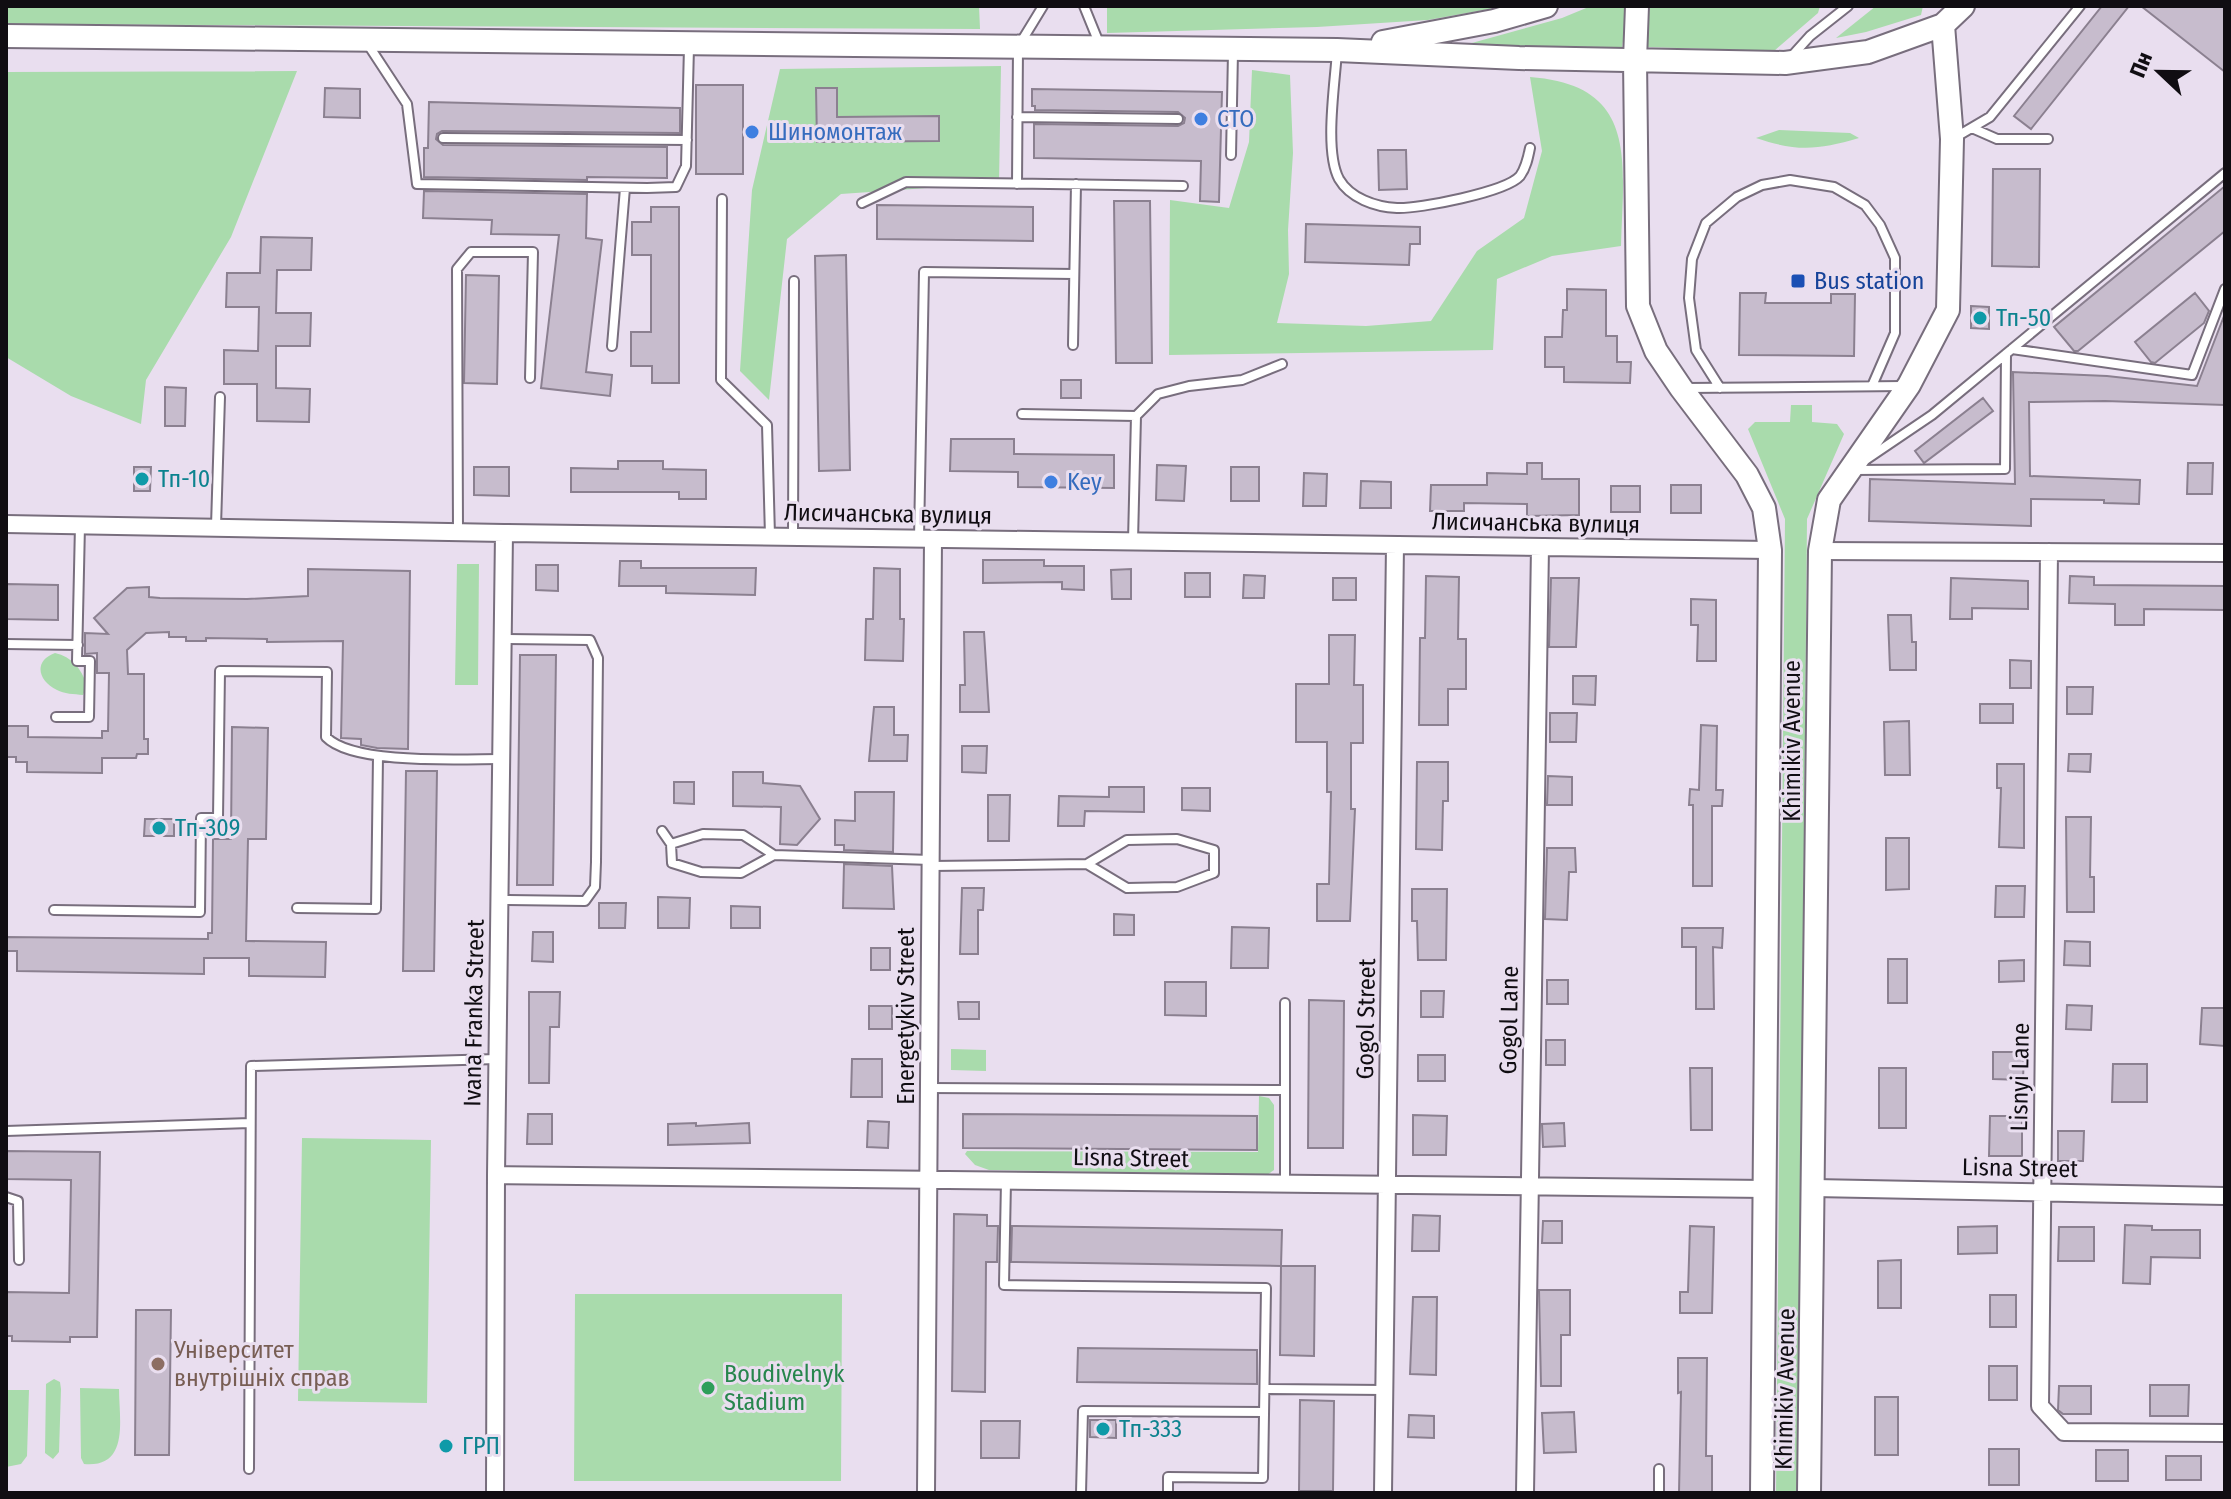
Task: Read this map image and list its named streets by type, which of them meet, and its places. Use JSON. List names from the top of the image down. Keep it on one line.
{"streets":{"main road":["Khimikiv Avenue"],"street":["Лисичанська вулиця","Ivana Franka Street","Energetykiv Street","Gogol Street","Gogol Lane","Lisnyi Lane","Lisna Street"]},"crossings":[["Лисичанська вулиця","Khimikiv Avenue"],["Лисичанська вулиця","Ivana Franka Street"],["Лисичанська вулиця","Energetykiv Street"],["Лисичанська вулиця","Gogol Street"],["Лисичанська вулиця","Gogol Lane"],["Khimikiv Avenue","Lisna Street"],["Ivana Franka Street","Lisna Street"],["Energetykiv Street","Lisna Street"],["Gogol Street","Lisna Street"],["Gogol Lane","Lisna Street"],["Lisnyi Lane","Lisna Street"]],"places":{"other":["СТО","Шиномонтаж","Тп-50","Тп-10","Key","Тп-309","Університет внутрішніх справ","Boudivelnyk Stadium","Тп-333","ГРП"],"transit":["Bus station"]},"north":"left"}
